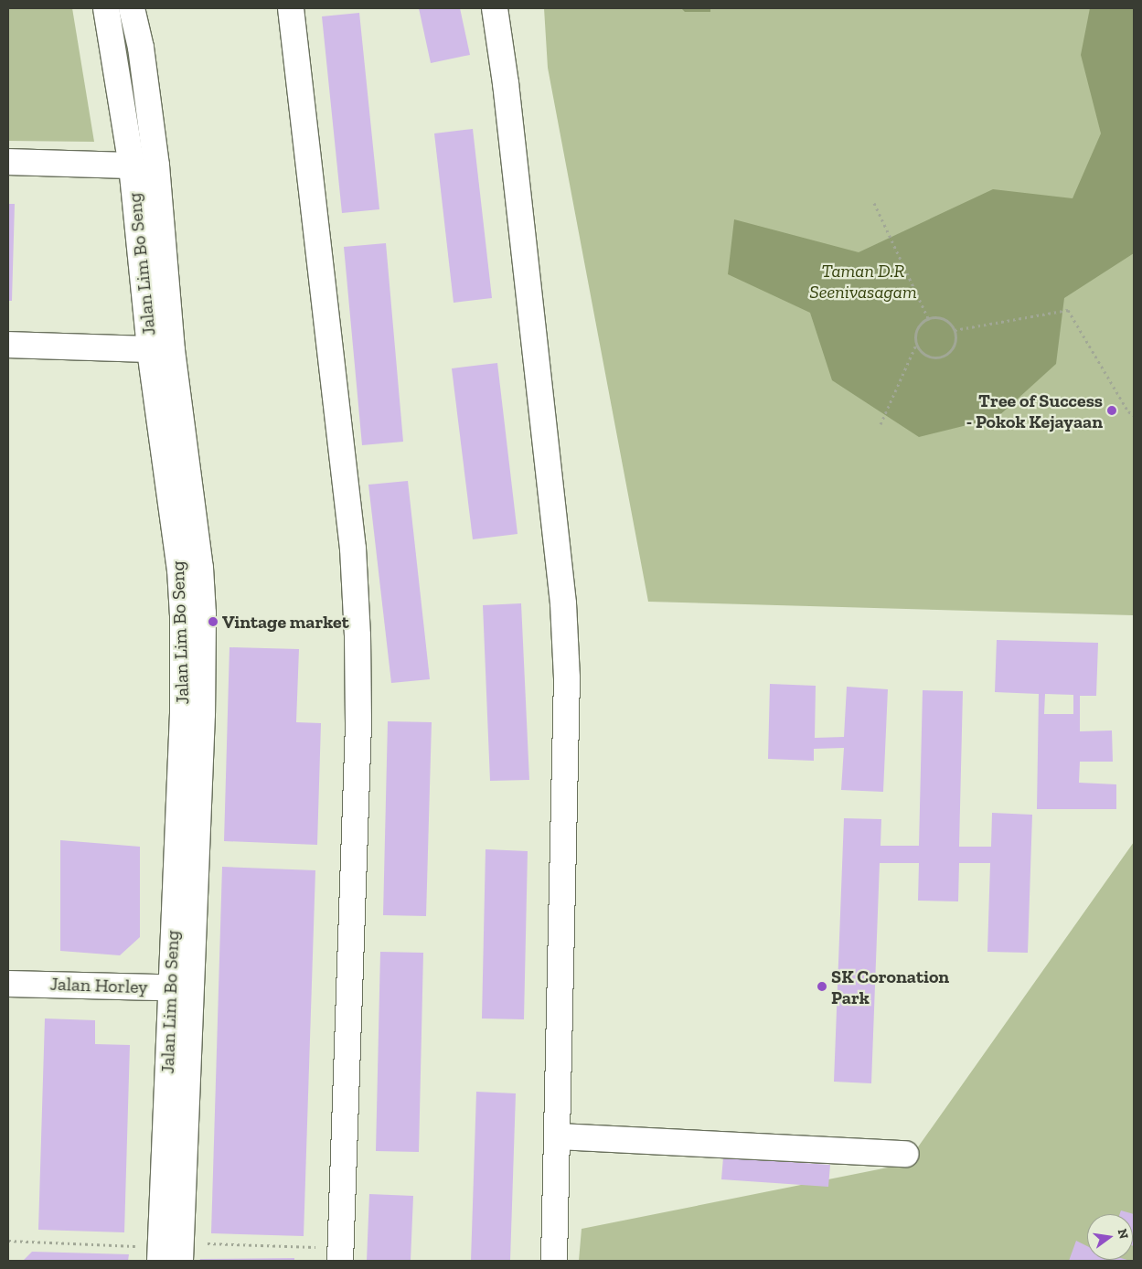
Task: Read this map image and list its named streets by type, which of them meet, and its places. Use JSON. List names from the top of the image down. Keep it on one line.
{"streets":{"street":["Jalan Lim Bo Seng","Jalan Horley"]},"crossings":[["Jalan Lim Bo Seng","Jalan Horley"]],"parks":["Taman D.R Seenivasagam"],"places":["Tree of Success - Pokok Kejayaan","Vintage market","SK Coronation Park"],"north":"right"}
